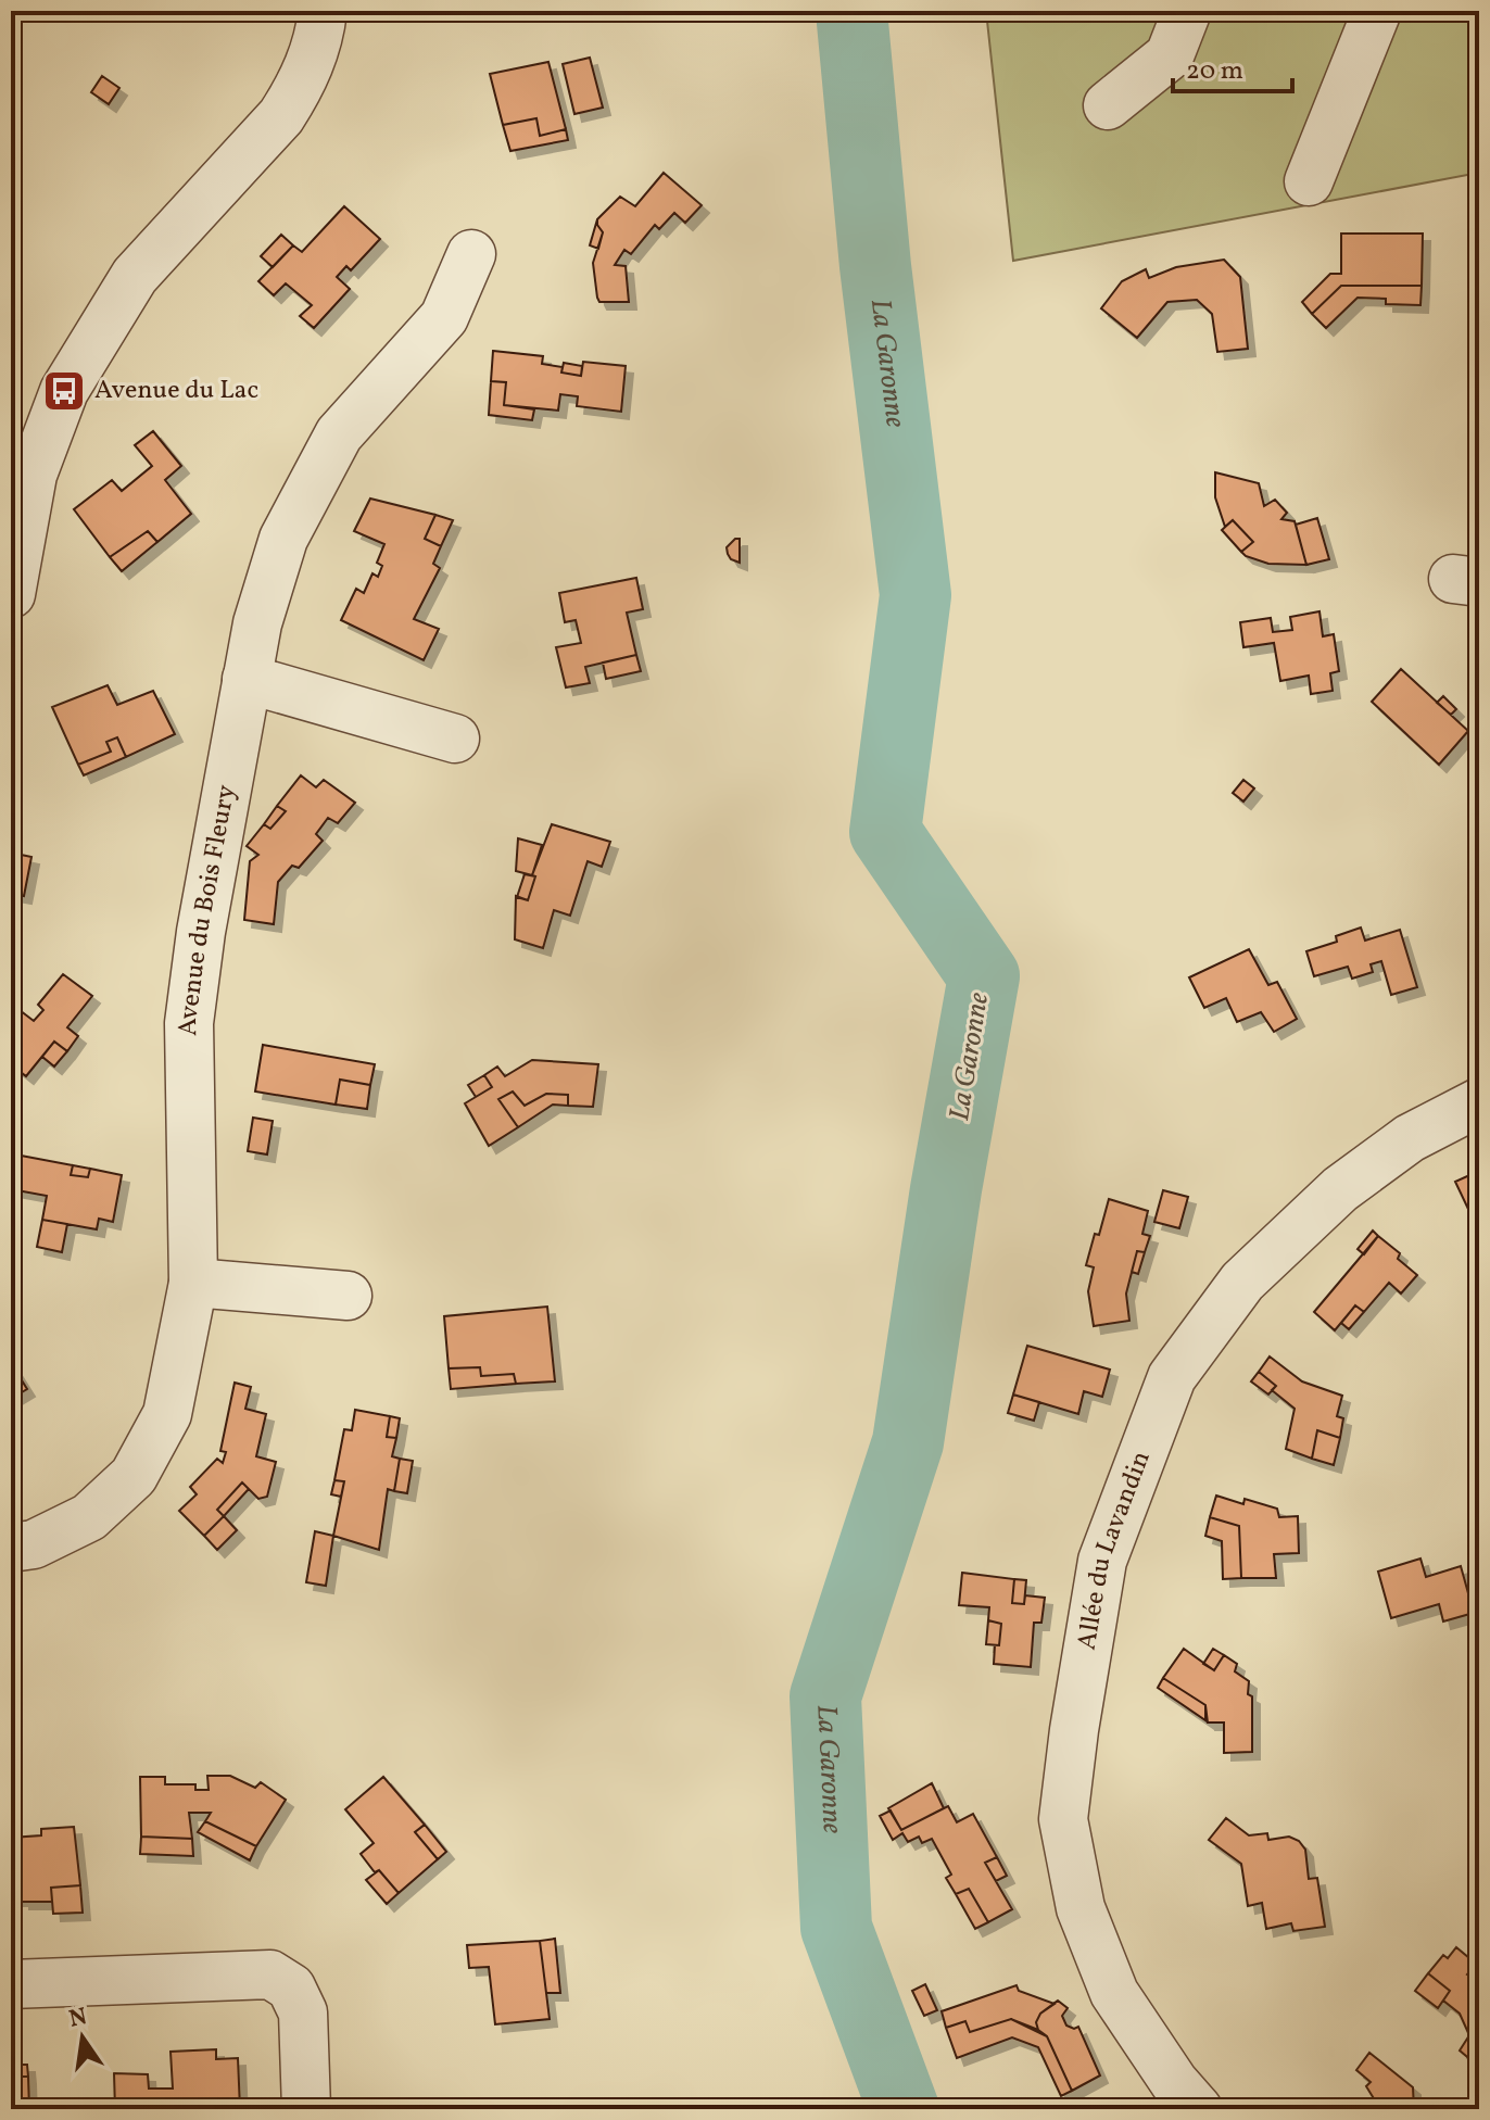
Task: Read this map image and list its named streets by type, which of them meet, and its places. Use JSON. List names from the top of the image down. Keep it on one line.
{"streets":{"street":["Avenue du Bois Fleury","Allée du Lavandin"]},"water":["La Garonne"],"places":{"bus stop":["Avenue du Lac"]},"scale_bar":"20 m","north":"top"}
